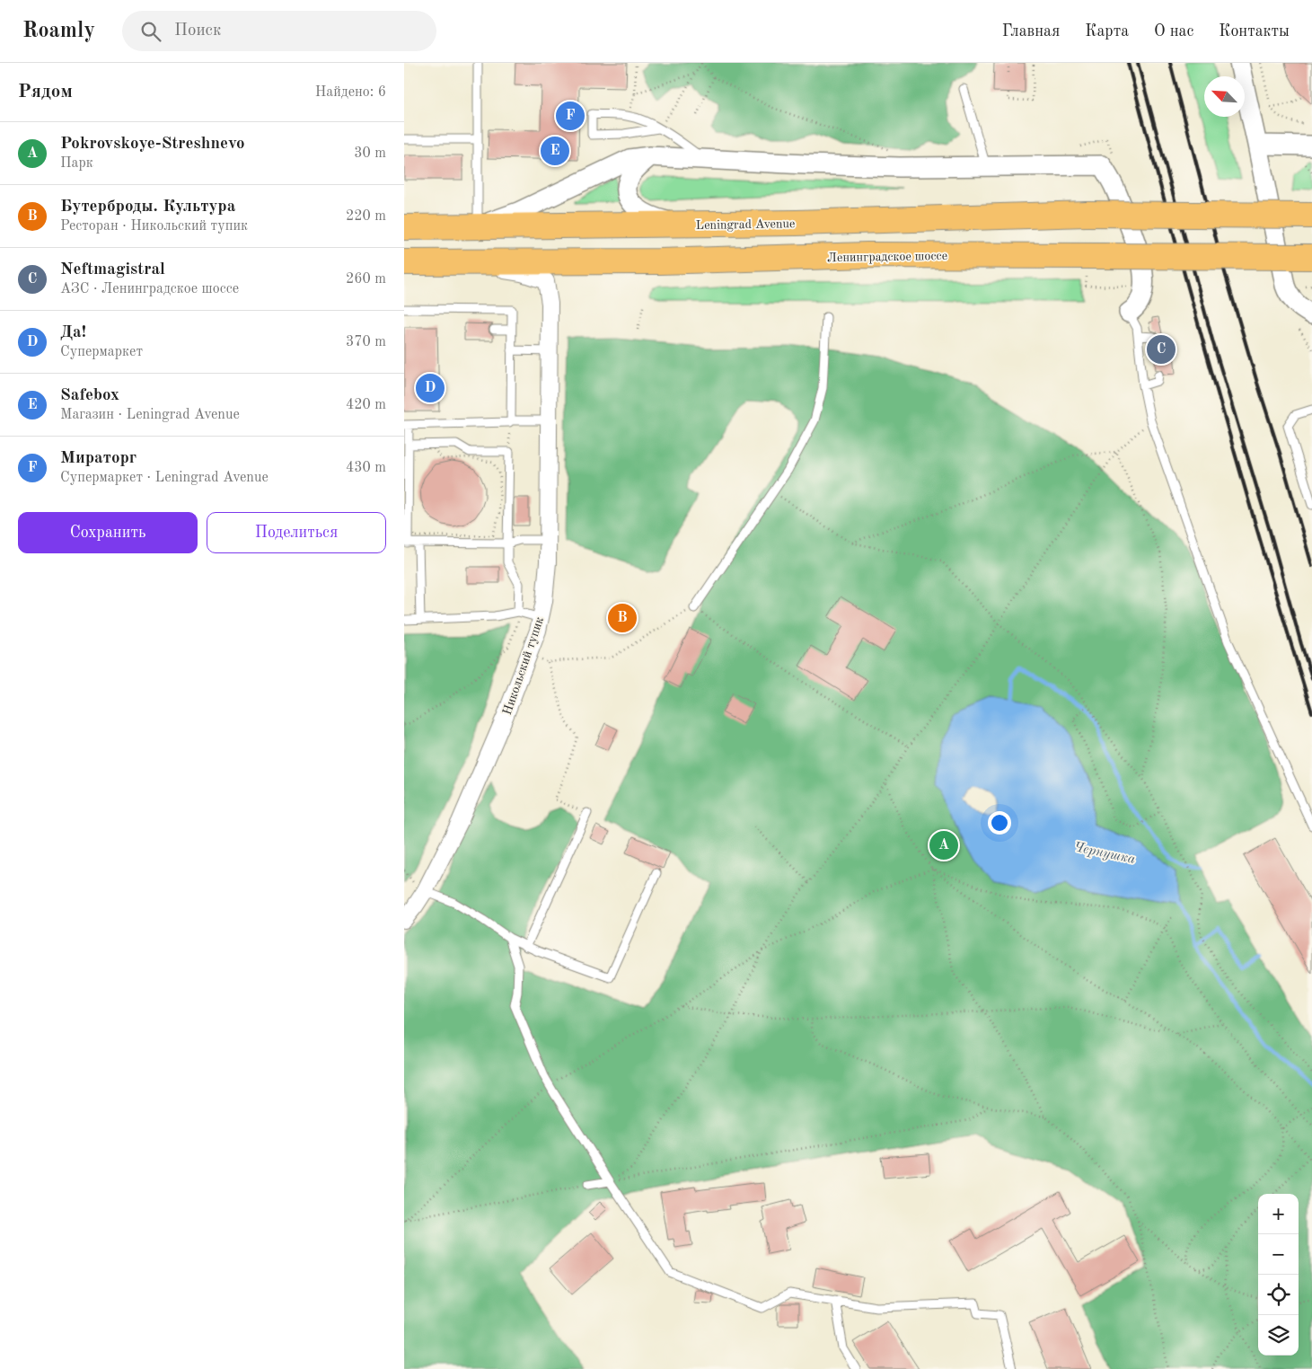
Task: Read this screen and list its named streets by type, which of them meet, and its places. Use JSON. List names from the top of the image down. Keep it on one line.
{"streets":{"main road":["Leningrad Avenue","Ленинградское шоссе"],"street":["Никольский тупик"]},"crossings":[["Ленинградское шоссе","Никольский тупик"]],"water":["Чернушка"],"north":"top left","page":{"header":"Roamly","search":"Поиск","nav":["Главная","Карта","О нас","Контакты"],"heading":["Рядом","Найдено: 6"],"pins":["F","E","C","D","B","A"],"list":[{"mark":"A","name":"Pokrovskoye-Streshnevo","note":"Парк","value":"30 m"},{"mark":"B","name":"Бутерброды. Культура","note":"Ресторан · Никольский тупик","value":"220 m"},{"mark":"C","name":"Neftmagistral","note":"АЗС · Ленинградское шоссе","value":"260 m"},{"mark":"D","name":"Да!","note":"Супермаркет","value":"370 m"},{"mark":"E","name":"Safebox","note":"Магазин · Leningrad Avenue","value":"420 m"},{"mark":"F","name":"Мираторг","note":"Супермаркет · Leningrad Avenue","value":"430 m"}],"buttons":["Сохранить","Поделиться"],"map_buttons":["+","−"]}}
